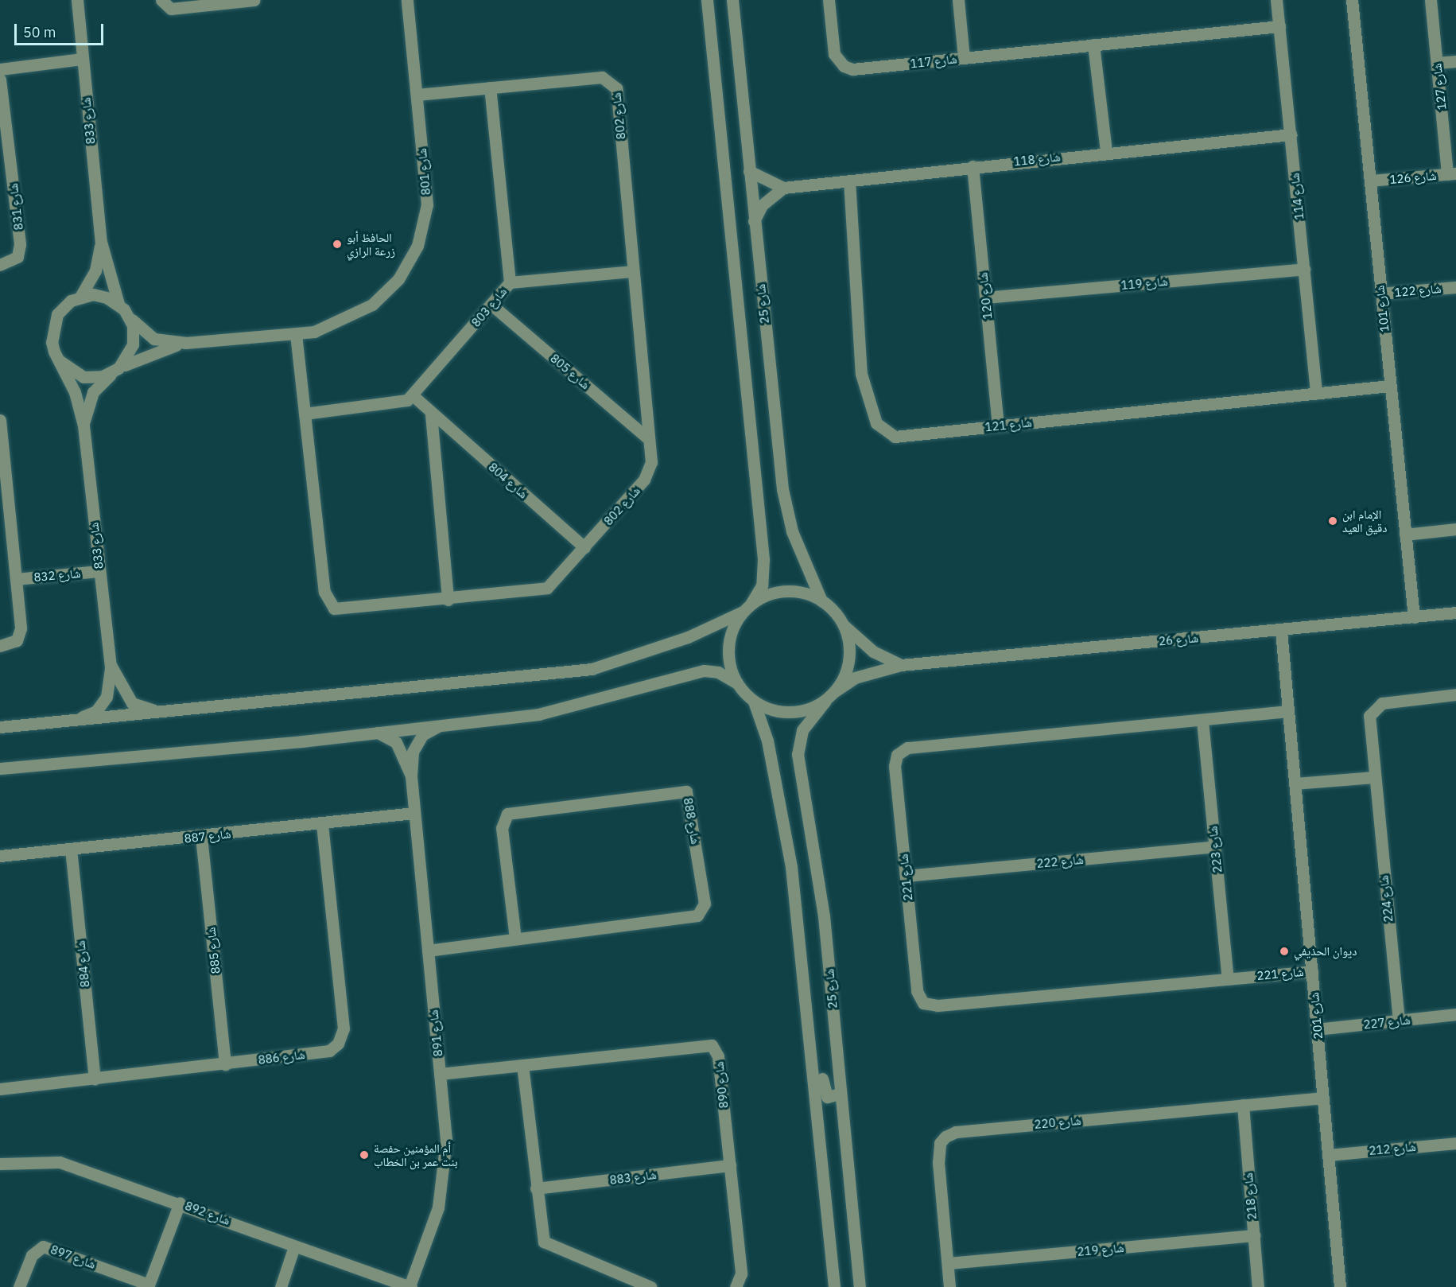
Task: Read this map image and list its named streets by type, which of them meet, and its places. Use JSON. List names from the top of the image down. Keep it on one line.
{"streets":{"street":["شارع 117","شارع 127","شارع 802","شارع 833","شارع 118","شارع 801","شارع 126","شارع 114","شارع 831","شارع 119","شارع 122","شارع 120","شارع 25","شارع 803","شارع 101","شارع 805","شارع 121","شارع 804","شارع 832","شارع 26","شارع 888","شارع 887","شارع 223","شارع 222","شارع 221","شارع 224","شارع 885","شارع 884","شارع 201","شارع 227","شارع 891","شارع 886","شارع 890","شارع 220","شارع 212","شارع 883","شارع 218","شارع 892","شارع 219","شارع 897"]},"crossings":[["شارع 117","شارع 114"],["شارع 127","شارع 126"],["شارع 802","شارع 801"],["شارع 802","شارع 803"],["شارع 802","شارع 805"],["شارع 802","شارع 804"],["شارع 833","شارع 801"],["شارع 833","شارع 832"],["شارع 118","شارع 114"],["شارع 118","شارع 120"],["شارع 118","شارع 121"],["شارع 126","شارع 101"],["شارع 114","شارع 119"],["شارع 114","شارع 121"],["شارع 119","شارع 120"],["شارع 122","شارع 101"],["شارع 120","شارع 121"],["شارع 25","شارع 26"],["شارع 803","شارع 805"],["شارع 803","شارع 804"],["شارع 101","شارع 121"],["شارع 101","شارع 26"],["شارع 26","شارع 201"],["شارع 888","شارع 891"],["شارع 887","شارع 885"],["شارع 887","شارع 884"],["شارع 887","شارع 891"],["شارع 887","شارع 886"],["شارع 223","شارع 222"],["شارع 223","شارع 221"],["شارع 222","شارع 221"],["شارع 221","شارع 201"],["شارع 224","شارع 227"],["شارع 885","شارع 886"],["شارع 884","شارع 886"],["شارع 201","شارع 227"],["شارع 201","شارع 220"],["شارع 201","شارع 212"],["شارع 891","شارع 890"],["شارع 891","شارع 892"],["شارع 890","شارع 883"],["شارع 220","شارع 218"],["شارع 220","شارع 219"],["شارع 218","شارع 219"],["شارع 892","شارع 897"]],"places":["الحافظ أبو زرعة الرازي","الإمام ابن دقيق العيد","ديوان الحذيفي","أم المؤمنين حفصة بنت عمر بن الخطاب"],"scale_bar":"50 m"}
